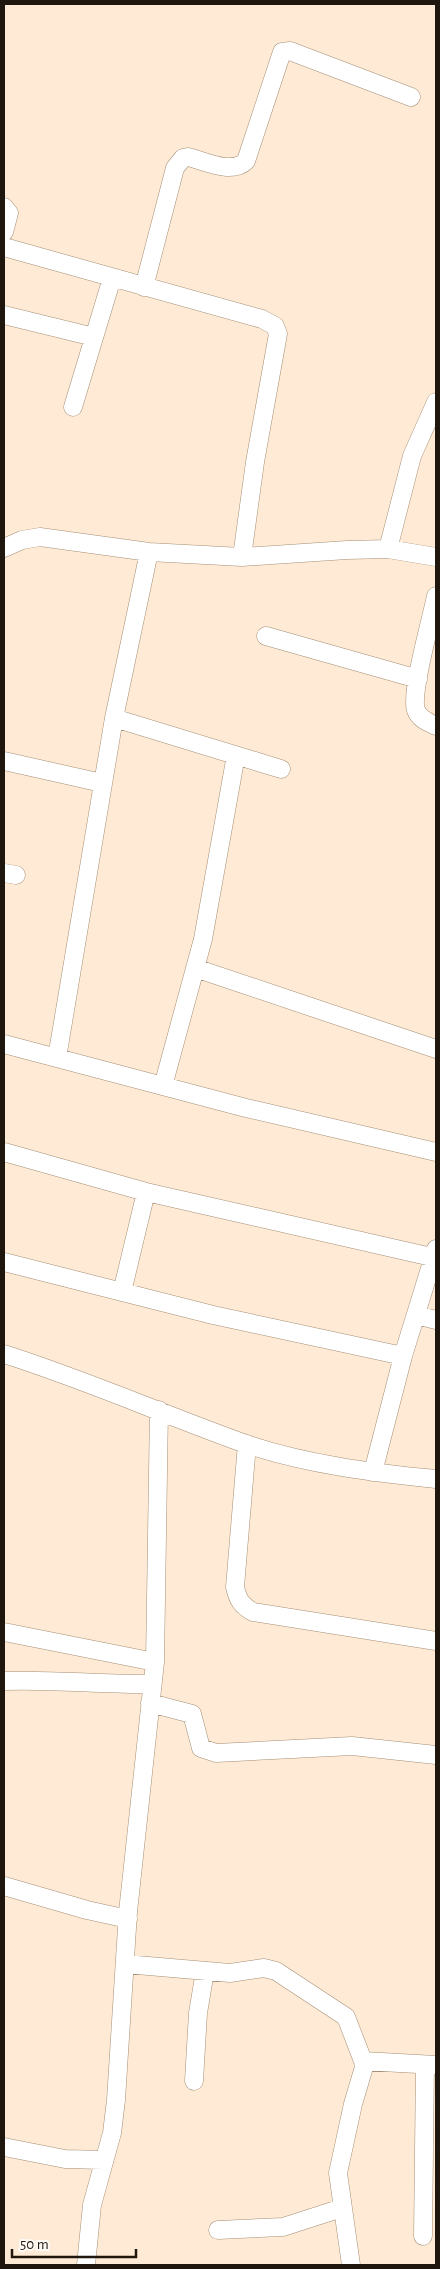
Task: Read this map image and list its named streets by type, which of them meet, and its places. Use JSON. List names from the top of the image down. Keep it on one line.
{"scale_bar":"50 m"}
